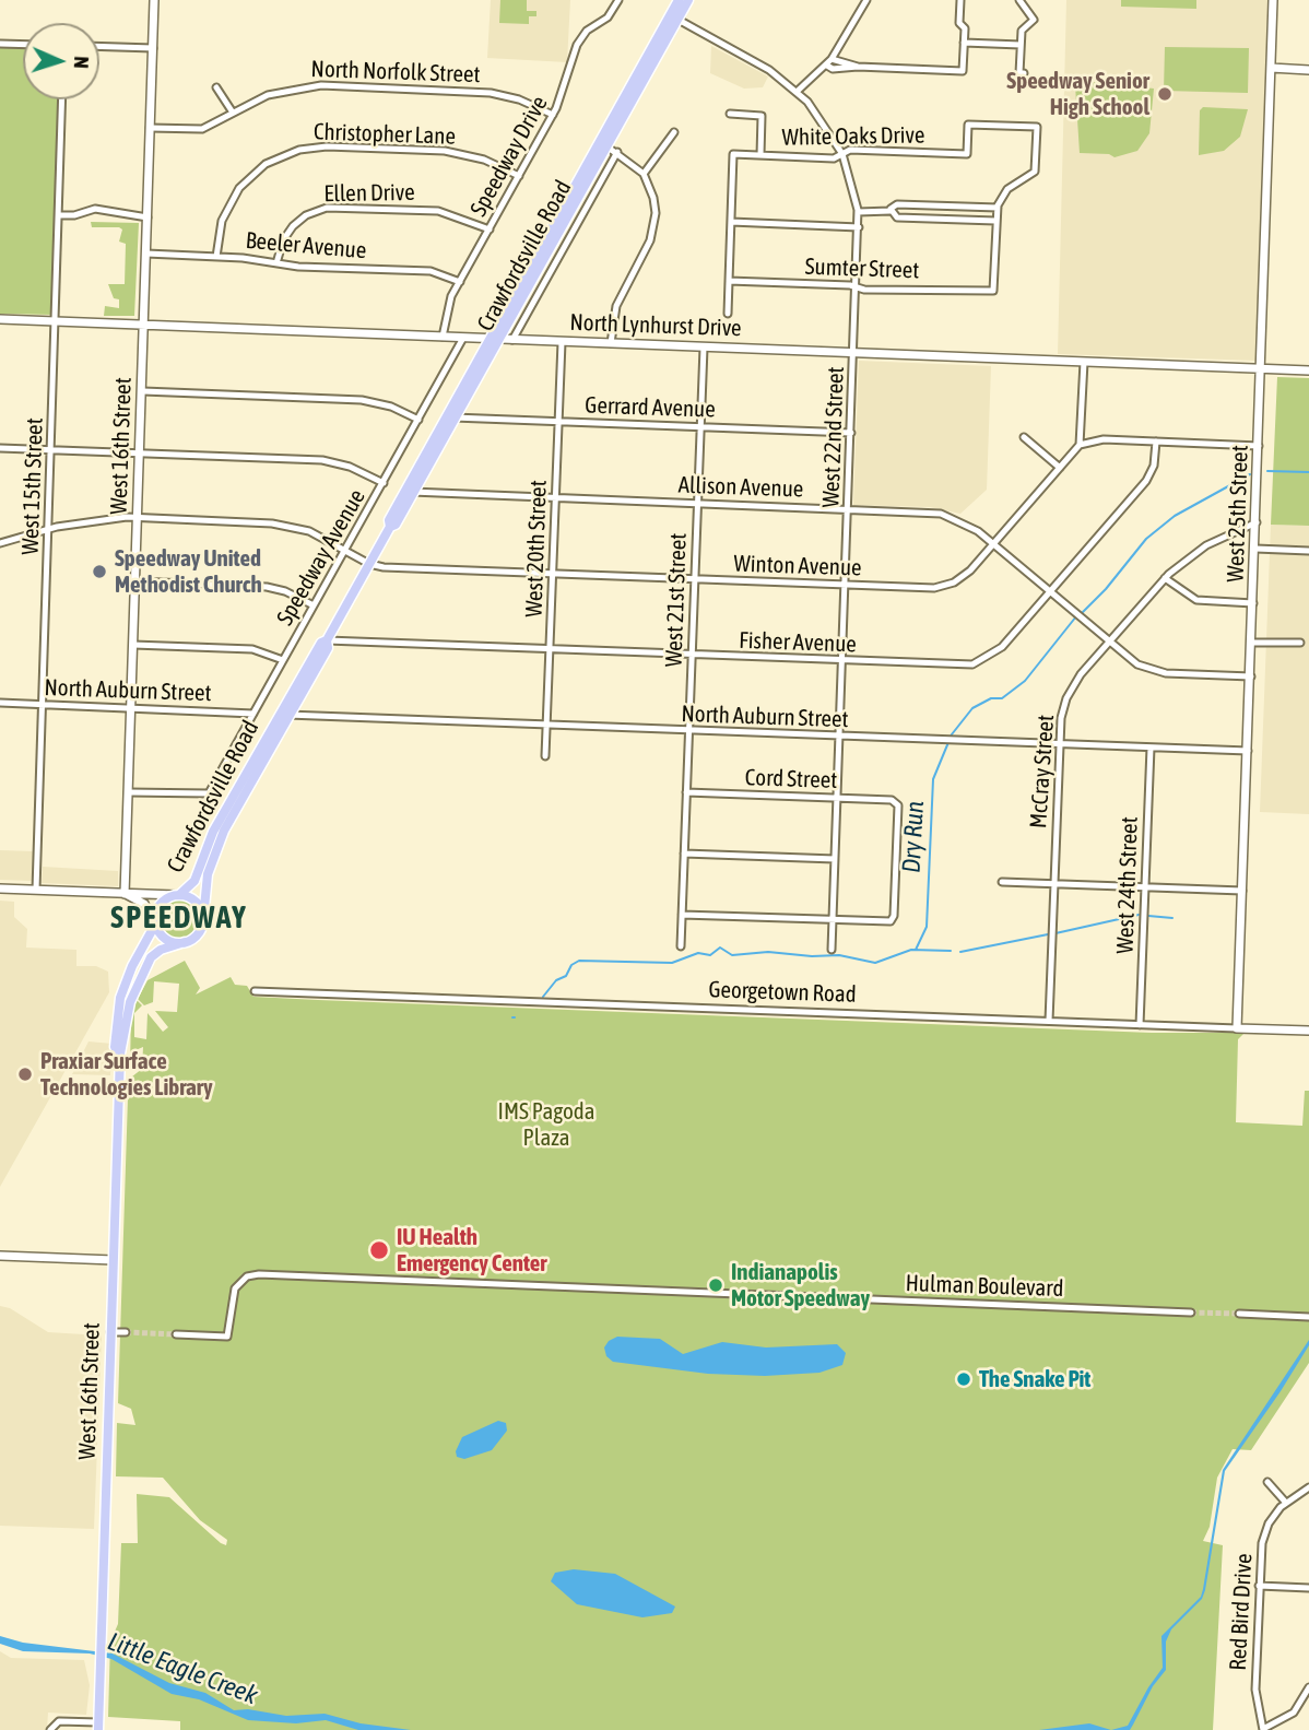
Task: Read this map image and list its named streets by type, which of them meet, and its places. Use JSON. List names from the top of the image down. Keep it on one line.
{"streets":{"main road":["Crawfordsville Road","North Lynhurst Drive","West 16th Street","West 25th Street","Georgetown Road"],"street":["North Norfolk Street","Christopher Lane","White Oaks Drive","Speedway Drive","Ellen Drive","Beeler Avenue","Sumter Street","Gerrard Avenue","West 22nd Street","West 15th Street","Allison Avenue","West 20th Street","Speedway Avenue","Winton Avenue","West 21st Street","Fisher Avenue","North Auburn Street","McCray Street","Cord Street","West 24th Street","Hulman Boulevard","Red Bird Drive"]},"crossings":[["North Norfolk Street","Speedway Drive"],["North Norfolk Street","West 16th Street"],["Christopher Lane","Speedway Drive"],["Christopher Lane","Beeler Avenue"],["White Oaks Drive","West 22nd Street"],["Speedway Drive","Ellen Drive"],["Speedway Drive","Beeler Avenue"],["Speedway Drive","North Lynhurst Drive"],["Ellen Drive","Beeler Avenue"],["Beeler Avenue","West 16th Street"],["Crawfordsville Road","North Lynhurst Drive"],["Crawfordsville Road","Gerrard Avenue"],["Crawfordsville Road","West 22nd Street"],["Crawfordsville Road","West 16th Street"],["Crawfordsville Road","Allison Avenue"],["Crawfordsville Road","Winton Avenue"],["Crawfordsville Road","Fisher Avenue"],["Crawfordsville Road","North Auburn Street"],["Sumter Street","West 22nd Street"],["North Lynhurst Drive","West 22nd Street"],["North Lynhurst Drive","West 16th Street"],["North Lynhurst Drive","West 15th Street"],["North Lynhurst Drive","West 25th Street"],["North Lynhurst Drive","West 20th Street"],["North Lynhurst Drive","Speedway Avenue"],["North Lynhurst Drive","West 21st Street"],["Gerrard Avenue","West 22nd Street"],["Gerrard Avenue","West 20th Street"],["Gerrard Avenue","West 21st Street"],["West 22nd Street","Allison Avenue"],["West 22nd Street","Winton Avenue"],["West 22nd Street","Fisher Avenue"],["West 22nd Street","North Auburn Street"],["West 22nd Street","Cord Street"],["West 16th Street","Speedway Avenue"],["West 16th Street","North Auburn Street"],["West 15th Street","North Auburn Street"],["Allison Avenue","West 25th Street"],["Allison Avenue","West 20th Street"],["Allison Avenue","Winton Avenue"],["Allison Avenue","West 21st Street"],["Allison Avenue","Fisher Avenue"],["Allison Avenue","McCray Street"],["West 25th Street","North Auburn Street"],["West 25th Street","McCray Street"],["West 25th Street","Georgetown Road"],["West 20th Street","Winton Avenue"],["West 20th Street","Fisher Avenue"],["West 20th Street","North Auburn Street"],["Speedway Avenue","North Auburn Street"],["Winton Avenue","West 21st Street"],["West 21st Street","Fisher Avenue"],["West 21st Street","North Auburn Street"],["West 21st Street","Cord Street"],["North Auburn Street","McCray Street"],["North Auburn Street","West 24th Street"],["McCray Street","Georgetown Road"],["West 24th Street","Georgetown Road"]],"districts":["SPEEDWAY"],"water":["Dry Run","Little Eagle Creek"],"parks":["IMS Pagoda Plaza"],"places":["Speedway Senior High School","Speedway United Methodist Church","Praxiar Surface Technologies Library","IU Health Emergency Center","Indianapolis Motor Speedway","The Snake Pit"],"north":"right"}
